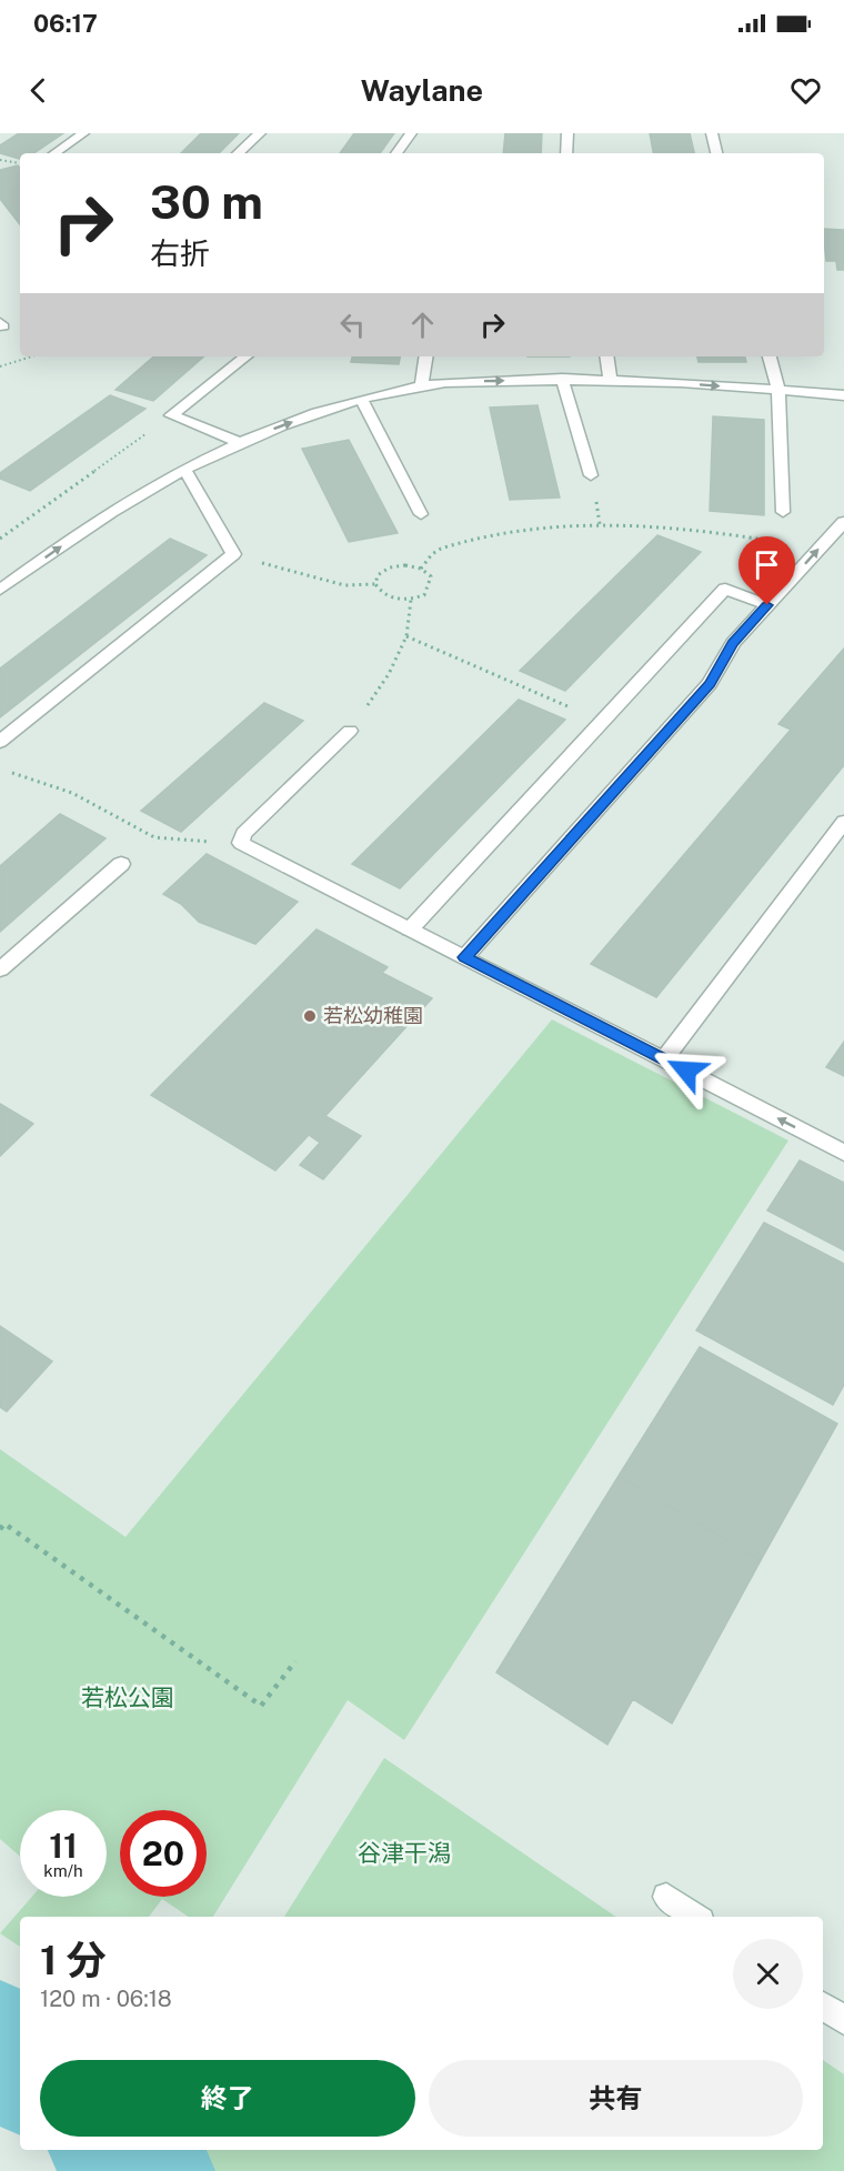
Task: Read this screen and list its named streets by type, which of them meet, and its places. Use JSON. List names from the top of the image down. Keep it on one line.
{"parks":["若松公園","谷津干潟"],"places":["若松幼稚園"],"page":{"status":"06:17","header":"Waylane","turn":["30 m","右折"],"speed":"11 km/h","limit":"20","heading":["1 分","120 m · 06:18"],"buttons":["終了","共有"]}}
